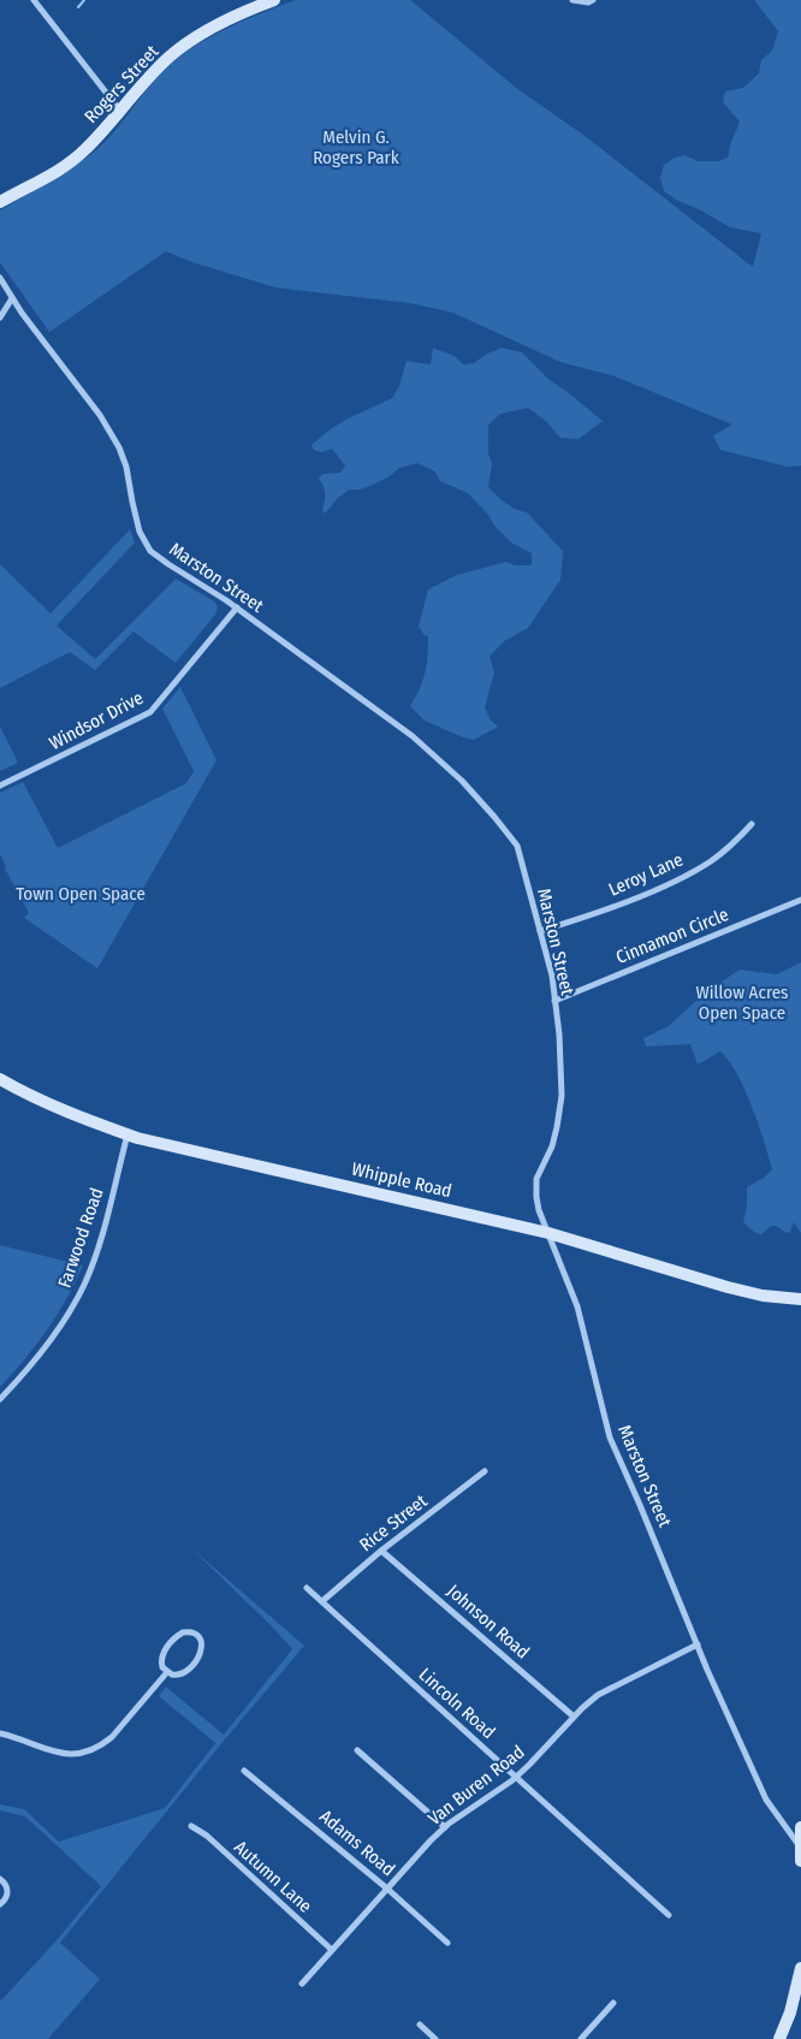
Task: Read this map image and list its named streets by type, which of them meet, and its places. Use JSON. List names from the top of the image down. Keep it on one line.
{"streets":{"main road":["Rogers Street","Whipple Road"],"street":["Marston Street","Windsor Drive","Leroy Lane","Cinnamon Circle","Farwood Road","Rice Street","Johnson Road","Lincoln Road","Van Buren Road","Adams Road","Autumn Lane"]},"crossings":[["Marston Street","Windsor Drive"],["Marston Street","Leroy Lane"],["Marston Street","Cinnamon Circle"],["Marston Street","Whipple Road"],["Marston Street","Van Buren Road"],["Whipple Road","Farwood Road"],["Rice Street","Johnson Road"],["Rice Street","Lincoln Road"],["Johnson Road","Van Buren Road"],["Lincoln Road","Van Buren Road"],["Van Buren Road","Adams Road"],["Van Buren Road","Autumn Lane"]],"parks":["Melvin G. Rogers Park","Town Open Space","Willow Acres Open Space"]}
